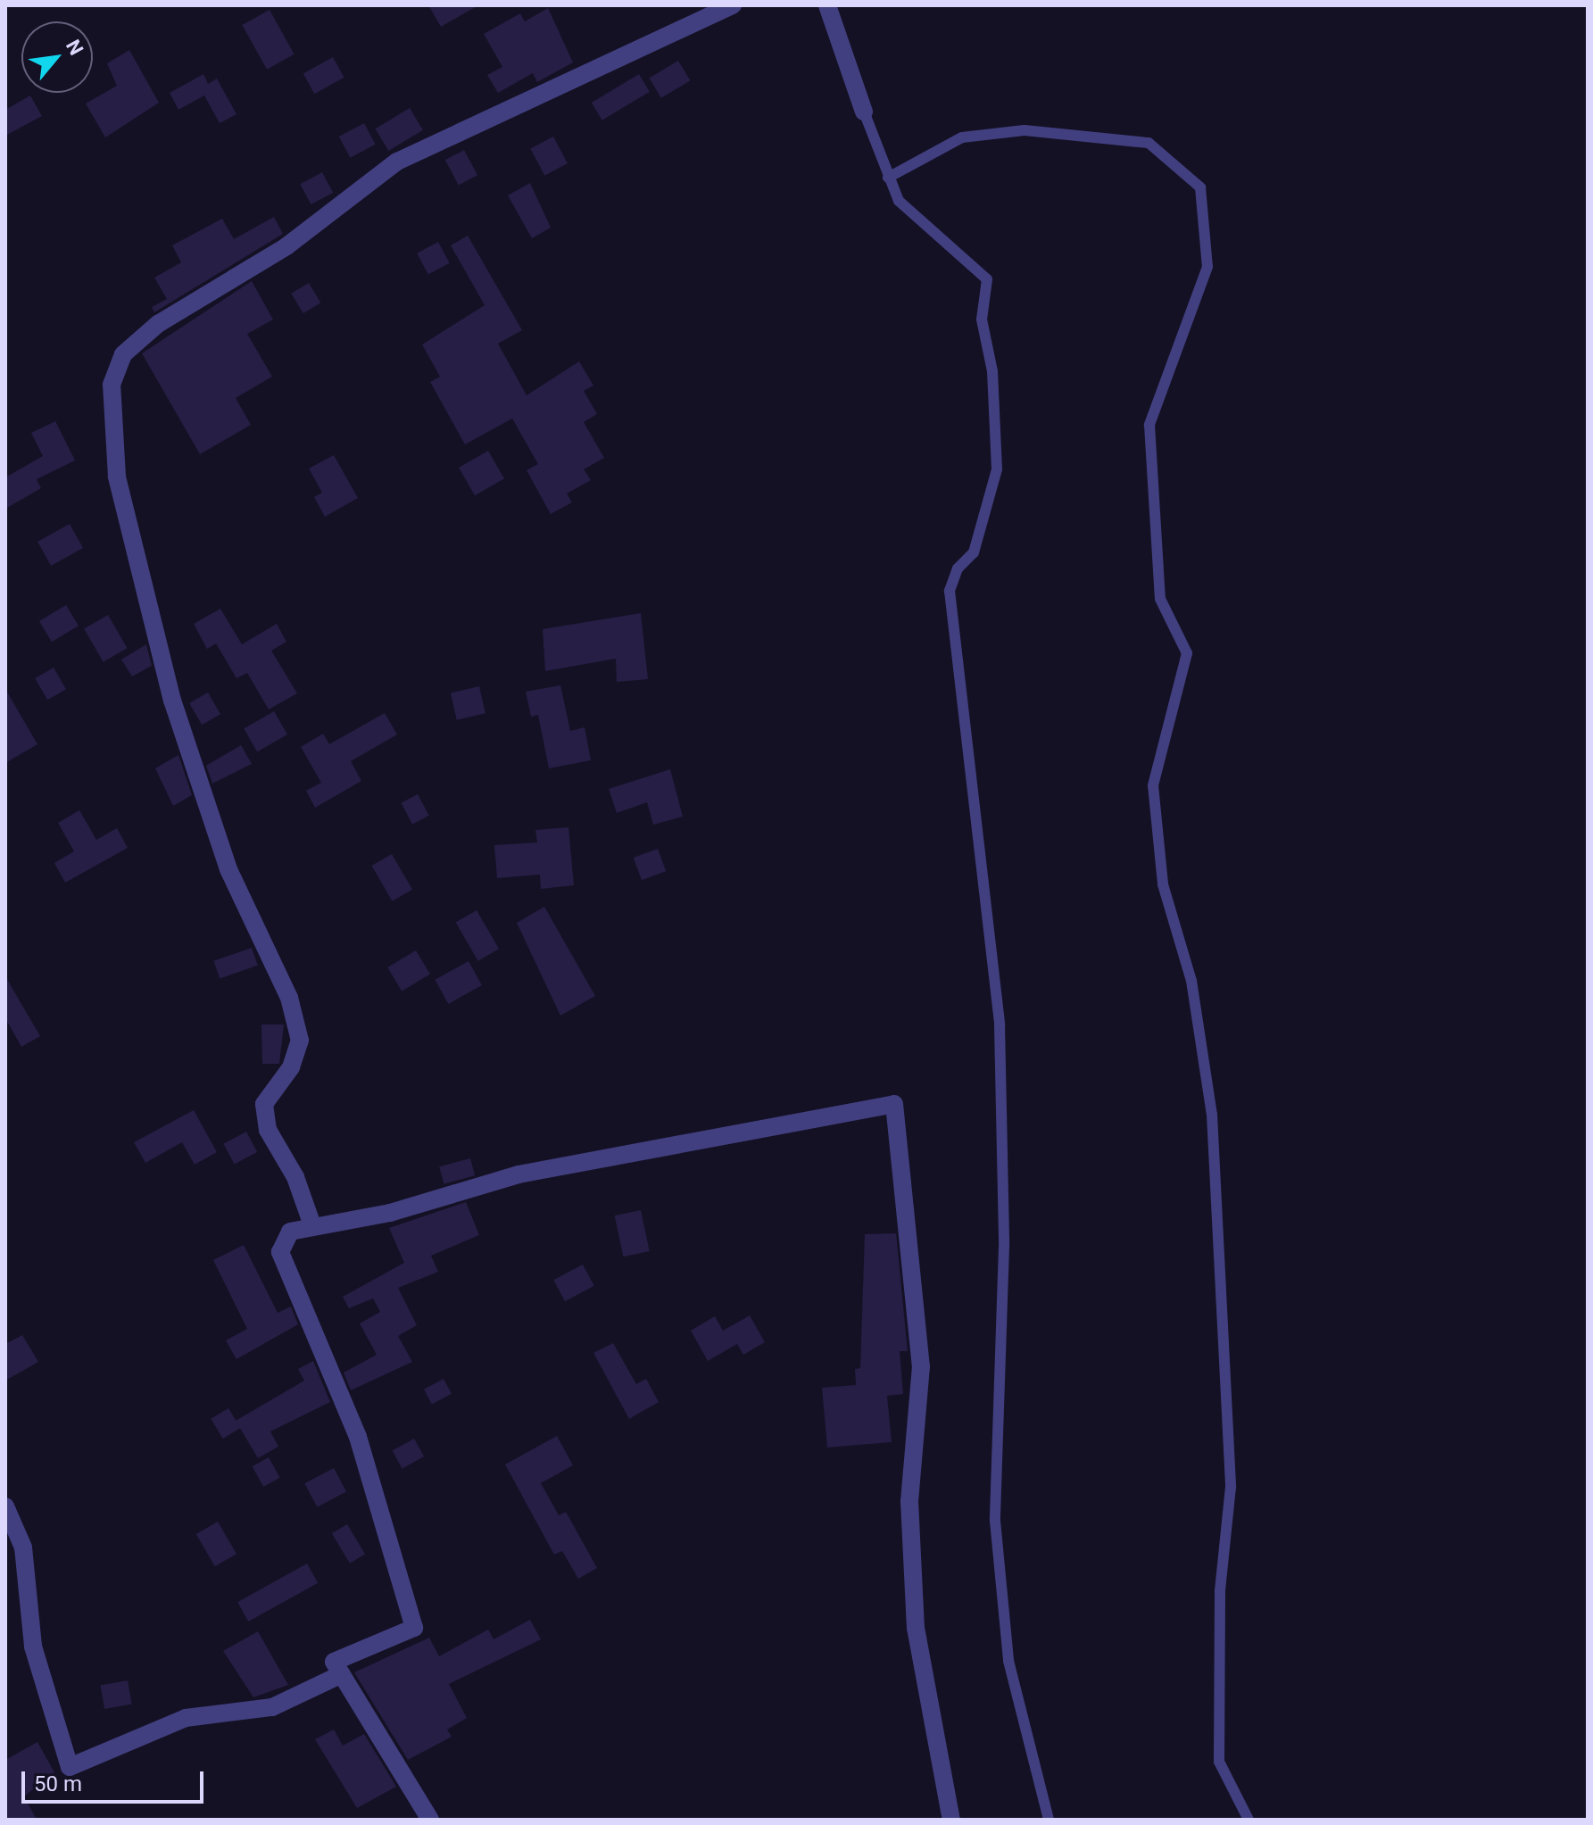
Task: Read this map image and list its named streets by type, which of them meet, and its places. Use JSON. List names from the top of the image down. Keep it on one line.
{"scale_bar":"50 m","north":"top right"}
